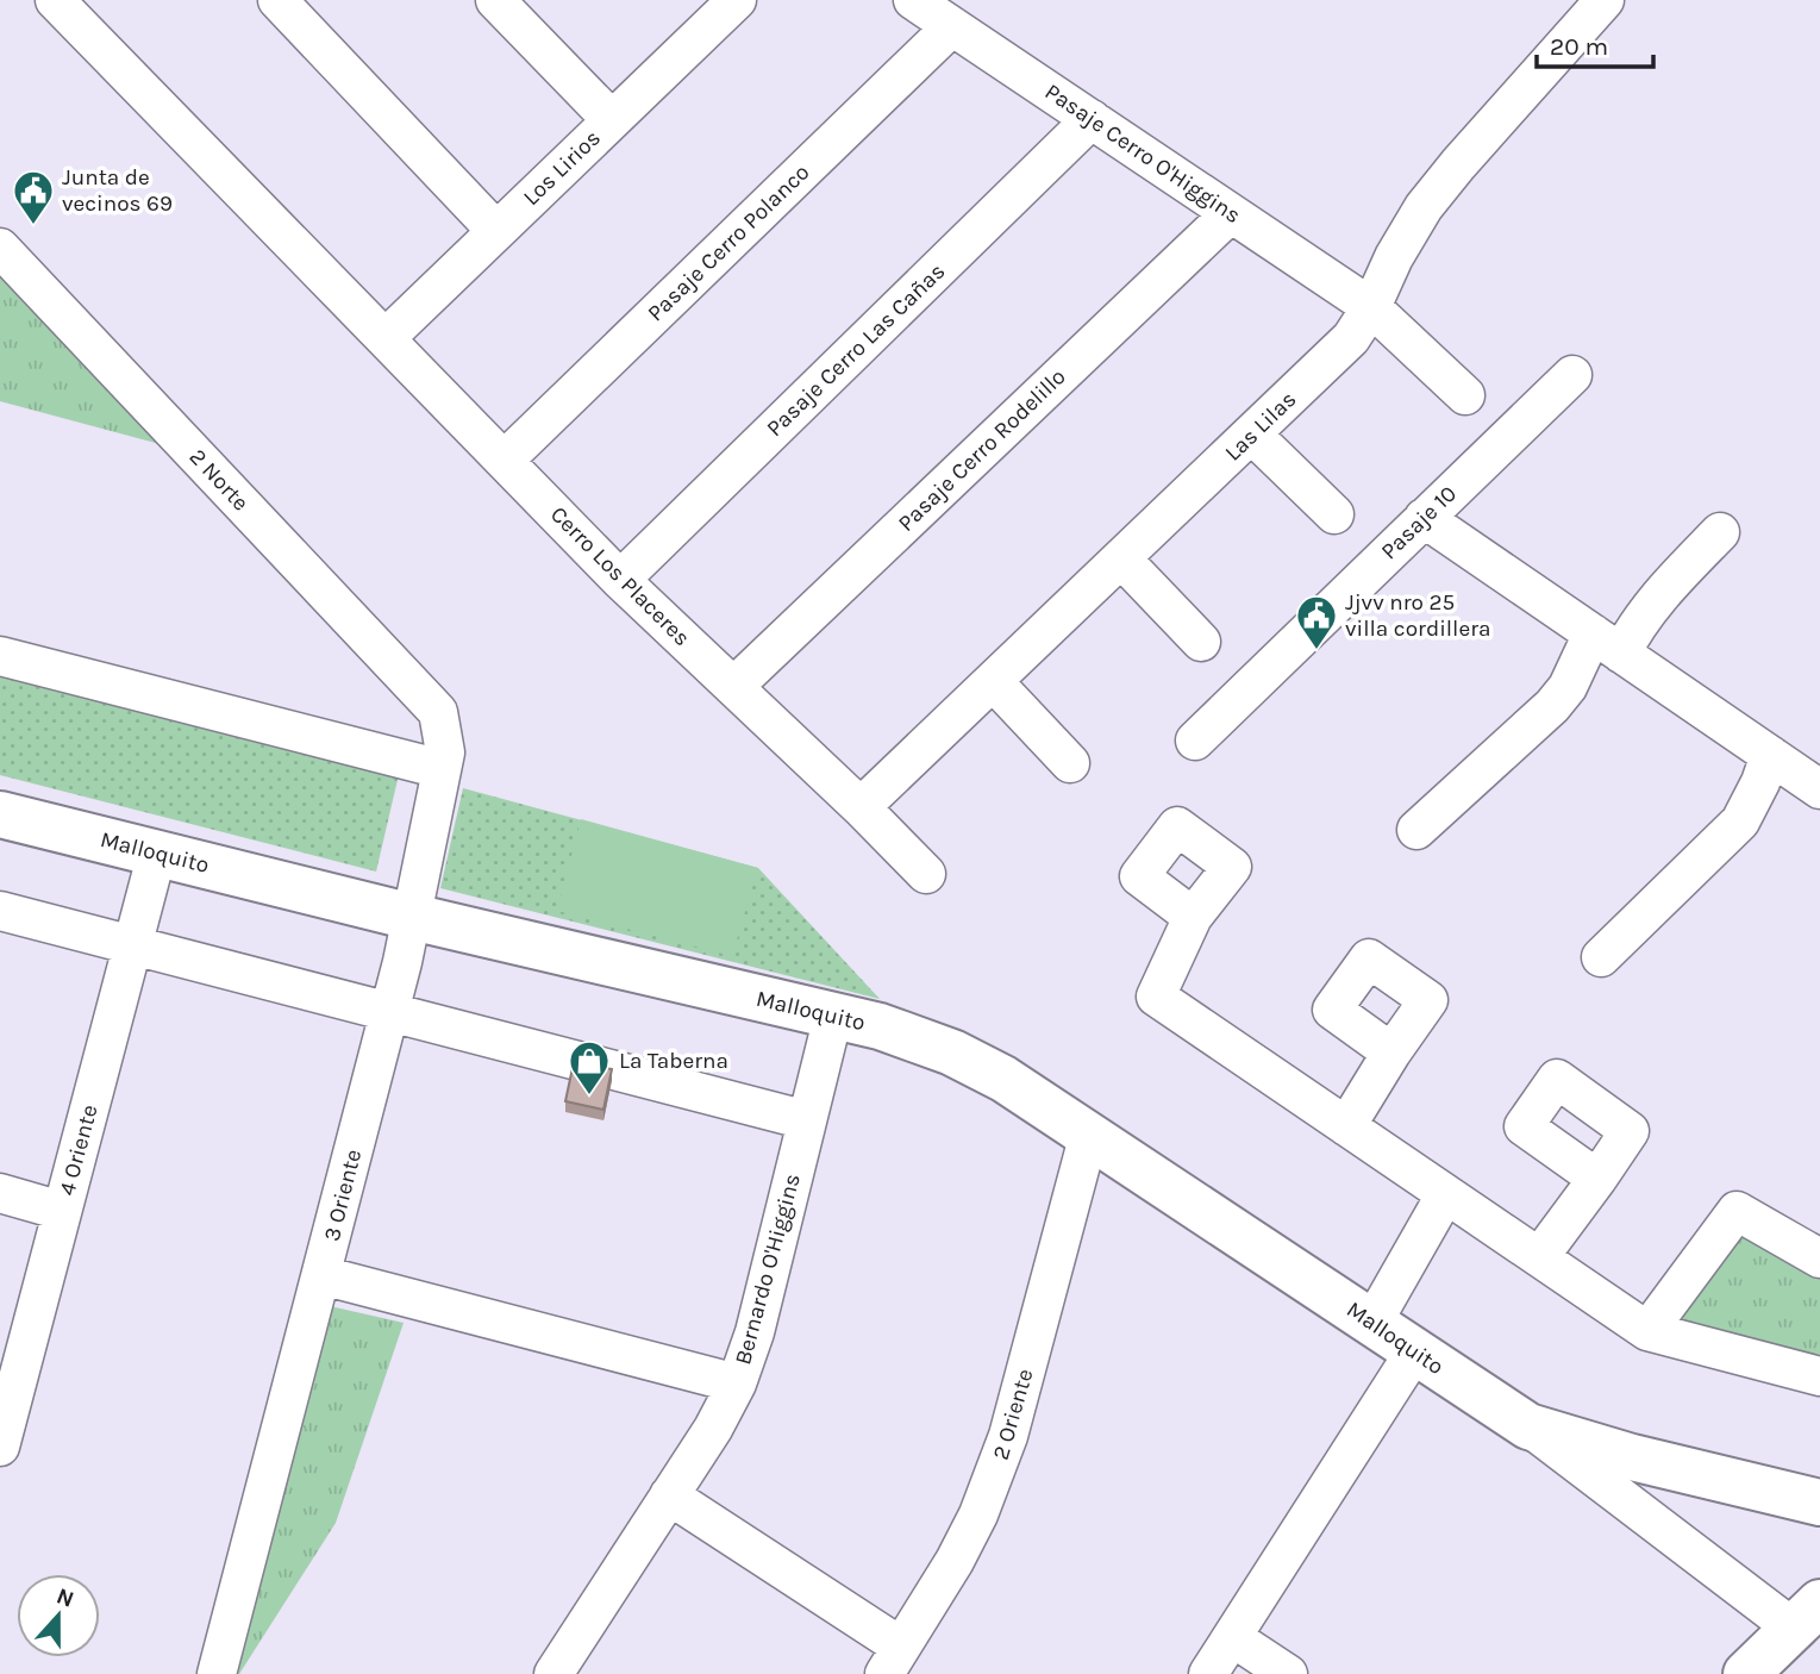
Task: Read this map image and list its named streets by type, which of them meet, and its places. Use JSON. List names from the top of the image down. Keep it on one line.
{"streets":{"street":["Pasaje Cerro O'Higgins","Los Lirios","Pasaje Cerro Polanco","Pasaje Cerro Las Cañas","Las Lilas","Pasaje Cerro Rodelillo","2 Norte","Pasaje 10","Cerro Los Placeres","Malloquito","4 Oriente","3 Oriente","Bernardo O'Higgins","2 Oriente"]},"crossings":[["Pasaje Cerro O'Higgins","Pasaje Cerro Polanco"],["Pasaje Cerro O'Higgins","Pasaje Cerro Las Cañas"],["Pasaje Cerro O'Higgins","Las Lilas"],["Pasaje Cerro O'Higgins","Pasaje Cerro Rodelillo"],["Los Lirios","Cerro Los Placeres"],["Pasaje Cerro Polanco","Cerro Los Placeres"],["Pasaje Cerro Las Cañas","Cerro Los Placeres"],["Las Lilas","Cerro Los Placeres"],["Pasaje Cerro Rodelillo","Cerro Los Placeres"],["2 Norte","3 Oriente"],["Malloquito","4 Oriente"],["Malloquito","3 Oriente"],["Malloquito","Bernardo O'Higgins"],["Malloquito","2 Oriente"]],"places":{"public building":["Junta de vecinos 69","Jjvv nro 25 villa cordillera"],"shop":["La Taberna"]},"scale_bar":"20 m","north":"top"}
